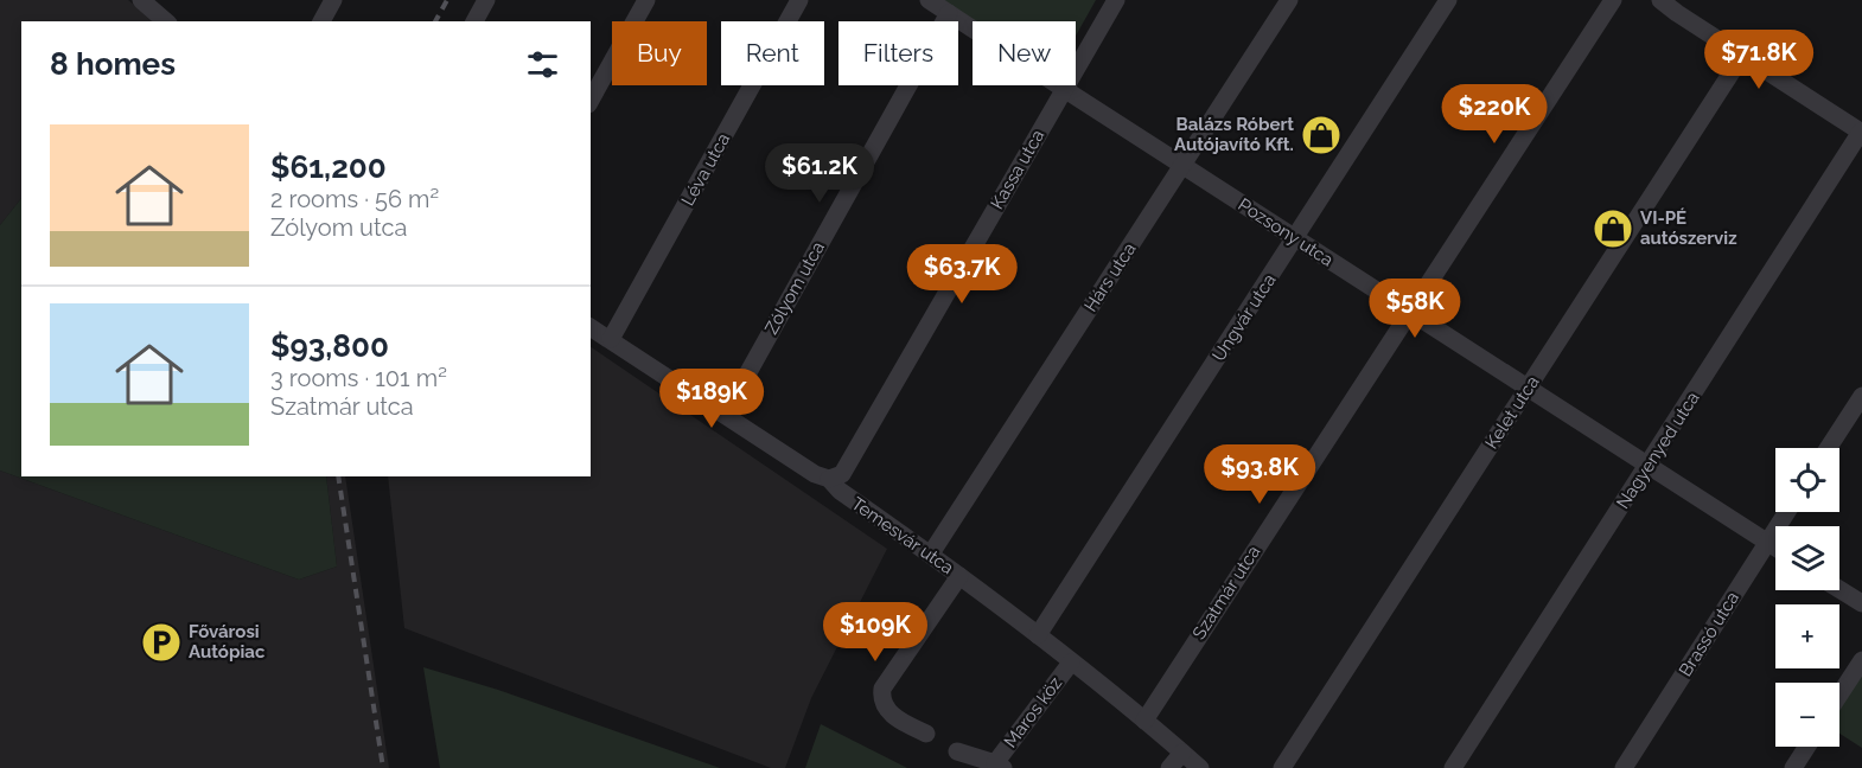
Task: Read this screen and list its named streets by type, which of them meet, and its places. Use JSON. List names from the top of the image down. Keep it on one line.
{"streets":{"street":["Léva utca","Kassa utca","Pozsony utca","Hárs utca","Zólyom utca","Ungvár utca","Kelet utca","Nagyenyed utca","Temesvár utca","Szatmár utca","Brassó utca","Maros köz"]},"crossings":[["Léva utca","Temesvár utca"],["Kassa utca","Pozsony utca"],["Kassa utca","Temesvár utca"],["Pozsony utca","Hárs utca"],["Pozsony utca","Zólyom utca"],["Pozsony utca","Ungvár utca"],["Pozsony utca","Kelet utca"],["Pozsony utca","Nagyenyed utca"],["Pozsony utca","Szatmár utca"],["Pozsony utca","Brassó utca"],["Hárs utca","Temesvár utca"],["Zólyom utca","Temesvár utca"],["Ungvár utca","Temesvár utca"],["Temesvár utca","Szatmár utca"],["Temesvár utca","Maros köz"]],"places":{"shop":["Balázs Róbert Autójavító Kft.","VI-PÉ autószerviz"],"parking":["Fővárosi Autópiac"]},"page":{"chip":["Buy","Rent","Filters","New"],"heading":"8 homes","price":["$71.8K","$220K","$61.2K","$63.7K","$58K","$189K","$93.8K","$109K"],"list":[{"name":"$61,200","note":"2 rooms · 56 m² · Zólyom utca"},{"name":"$93,800","note":"3 rooms · 101 m² · Szatmár utca"}],"map_buttons":["+","−"]}}
